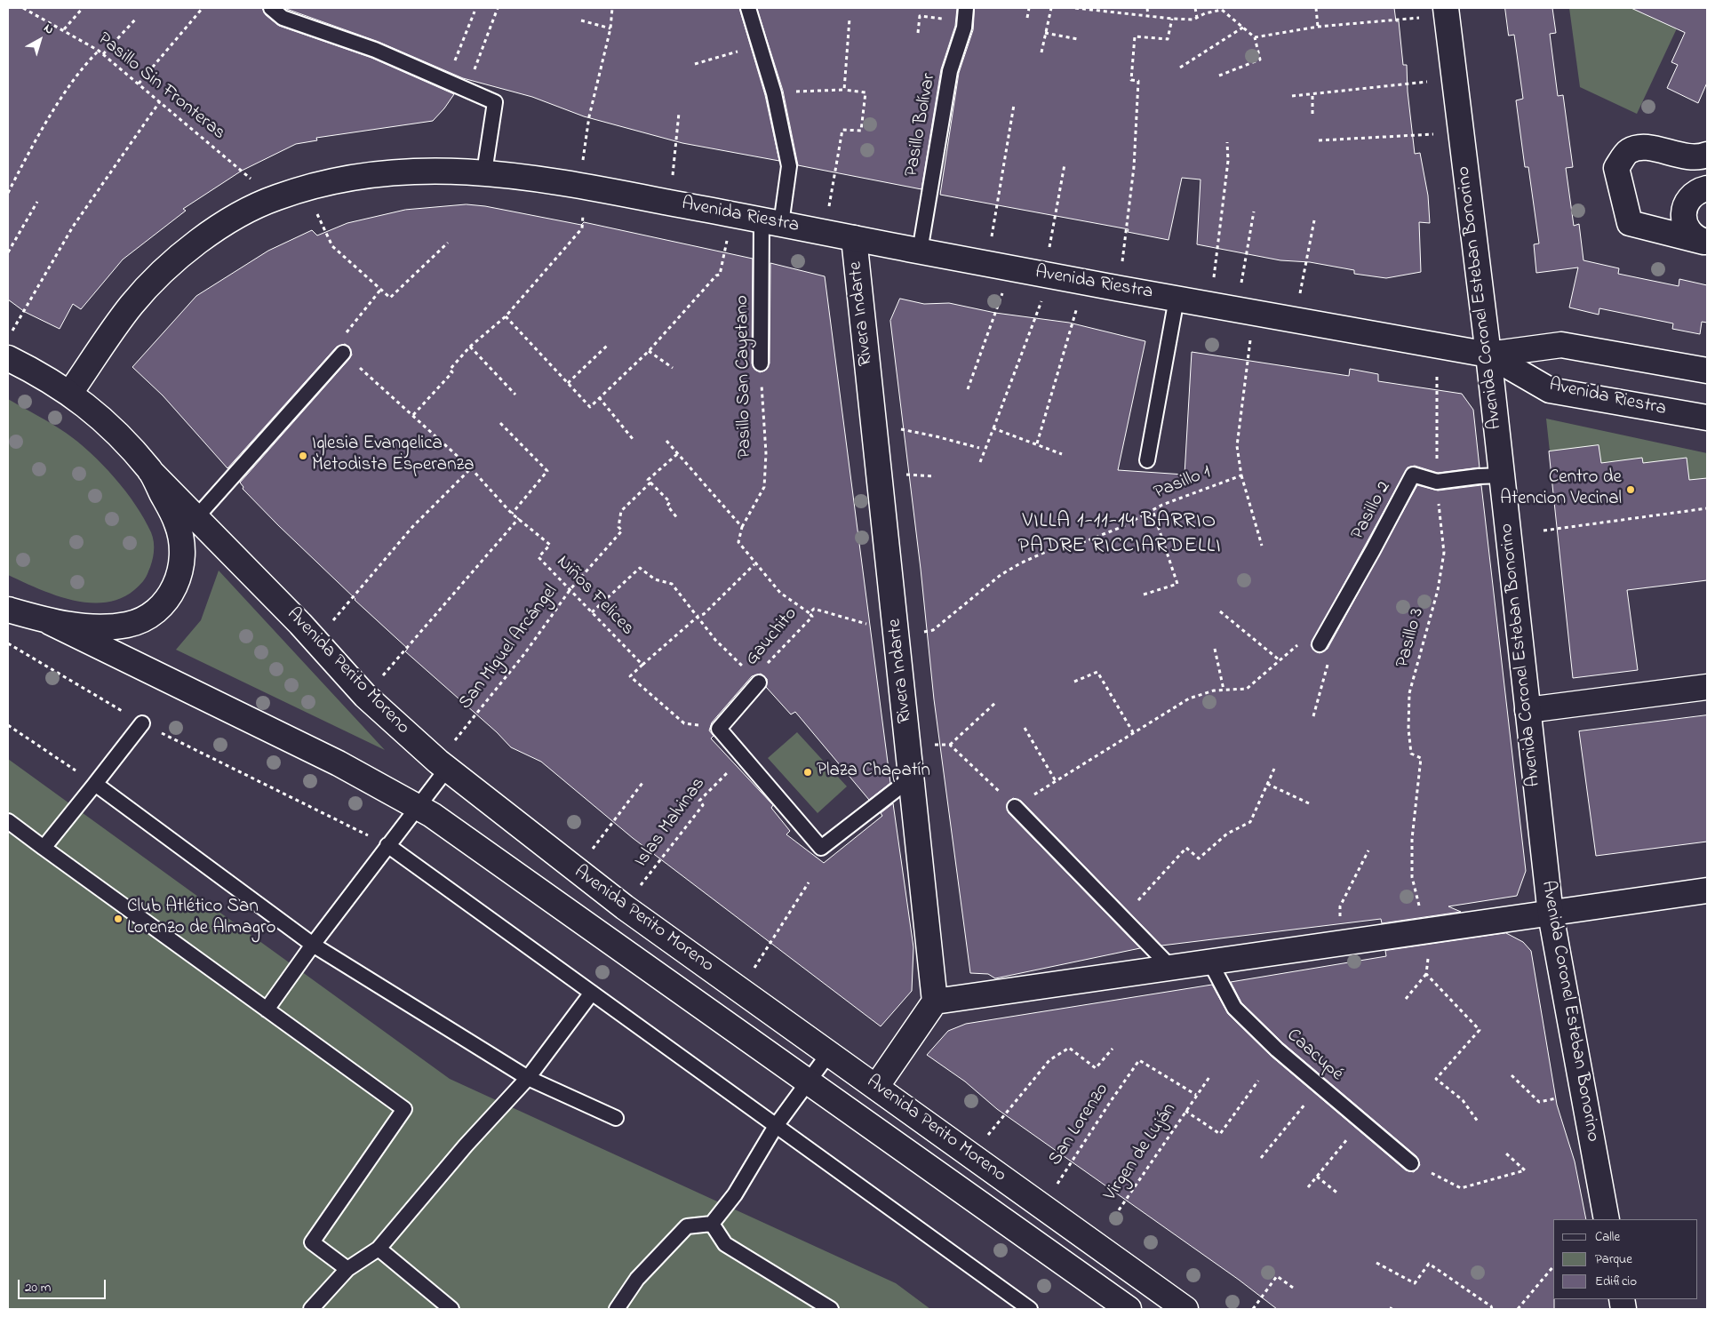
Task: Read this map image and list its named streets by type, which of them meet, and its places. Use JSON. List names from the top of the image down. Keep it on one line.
{"streets":{"street":["Avenida Riestra","Avenida Coronel Esteban Bonorino","Rivera Indarte","Avenida Perito Moreno"],"lane":["Pasillo Bolívar","Pasillo San Cayetano","Pasillo 2","Caacupé"],"path":["Pasillo Sin Fronteras","Pasillo 1","Niños Felices","Gauchito","Pasillo 3","San Miguel Arcángel","Islas Malvinas","San Lorenzo","Virgen de Luján"]},"crossings":[["Pasillo Sin Fronteras","Avenida Riestra"],["Pasillo Bolívar","Avenida Riestra"],["Avenida Riestra","Avenida Coronel Esteban Bonorino"],["Avenida Riestra","Rivera Indarte"],["Avenida Riestra","Pasillo San Cayetano"],["Avenida Riestra","Pasillo 1"],["Avenida Riestra","Pasillo 3"],["Avenida Coronel Esteban Bonorino","Pasillo 2"],["Rivera Indarte","Pasillo 1"],["Pasillo 2","Pasillo 3"],["Niños Felices","San Miguel Arcángel"],["San Miguel Arcángel","Avenida Perito Moreno"],["Avenida Perito Moreno","Islas Malvinas"],["Avenida Perito Moreno","San Lorenzo"],["Avenida Perito Moreno","Virgen de Luján"],["San Lorenzo","Virgen de Luján"]],"districts":["VILLA 1-11-14 BARRIO PADRE RICCIARDELLI"],"places":["Iglesia Evangelica Metodista Esperanza","Centro de Atencion Vecinal","Plaza Chapatín","Club Atlético San Lorenzo de Almagro"],"legend":["Calle","Parque","Edificio"],"scale_bar":"20 m","north":"top right"}
